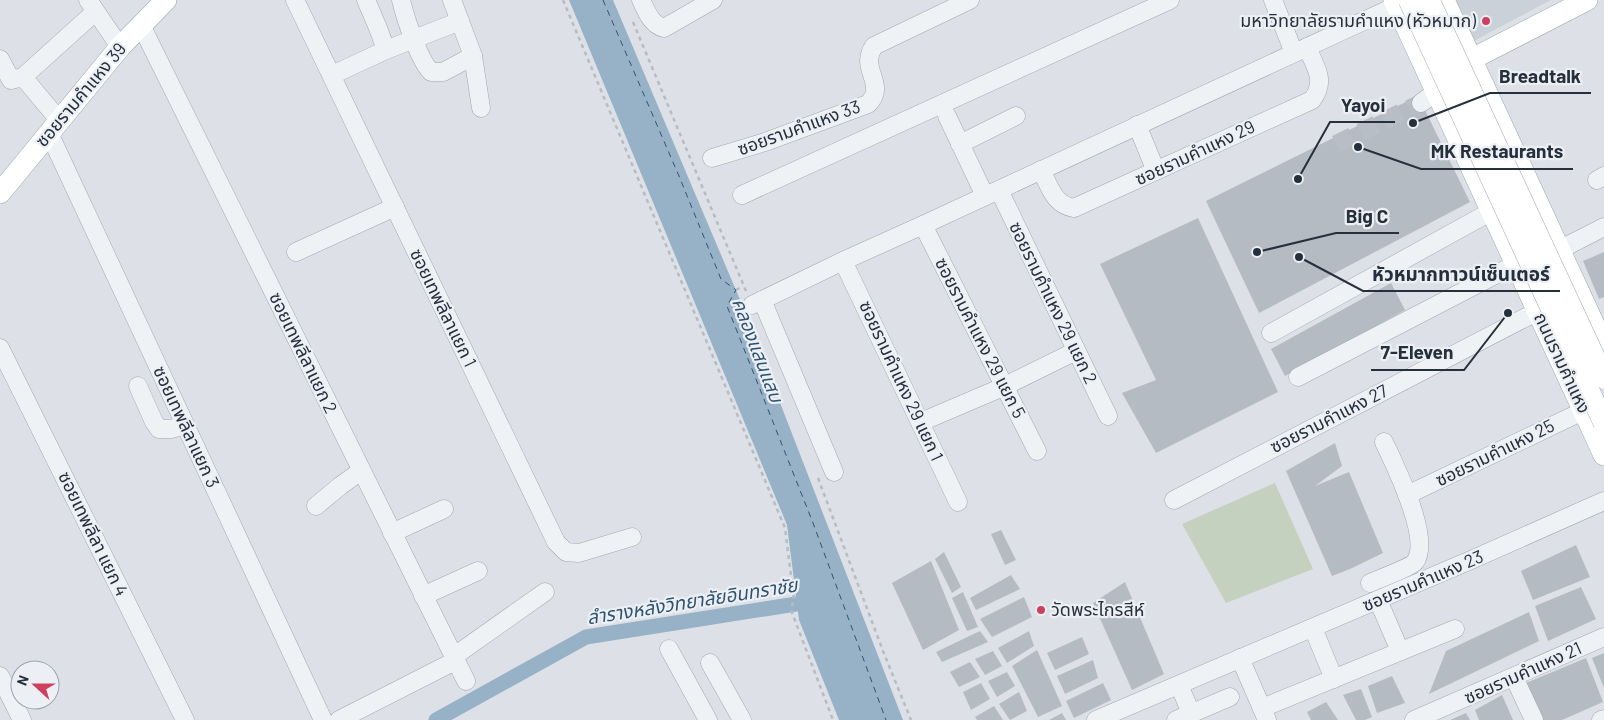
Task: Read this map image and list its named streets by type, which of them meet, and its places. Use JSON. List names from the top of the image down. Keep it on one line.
{"streets":{"main road":["ซอยรามคำแหง 39","ถนนรามคำแหง"],"street":["ซอยรามคำแหง 33","ซอยรามคำแหง 29","ซอยรามคำแหง 29 แยก 2","ซอยเทพลีลาแยก 1","ซอยรามคำแหง 29 แยก 5","ซอยเทพลีลาแยก 2","ซอยรามคำแหง 29 แยก 1","ซอยรามคำแหง 27","ซอยเทพลีลาแยก 3","ซอยรามคำแหง 25","ซอยเทพลีลา แยก 4","ซอยรามคำแหง 23","ซอยรามคำแหง 21"]},"crossings":[["ซอยรามคำแหง 39","ซอยเทพลีลาแยก 2"],["ซอยรามคำแหง 39","ซอยเทพลีลาแยก 3"],["ถนนรามคำแหง","ซอยรามคำแหง 27"],["ถนนรามคำแหง","ซอยรามคำแหง 25"]],"water":["คลองแสนแสบ","ลำรางหลังวิทยาลัยอินทราชัย"],"places":["มหาวิทยาลัยรามคำแหง (หัวหมาก)","Breadtalk","MK Restaurants","Yayoi","Big C","หัวหมากทาวน์เซ็นเตอร์","7-Eleven","วัดพระไกรสีห์"],"north":"left"}
